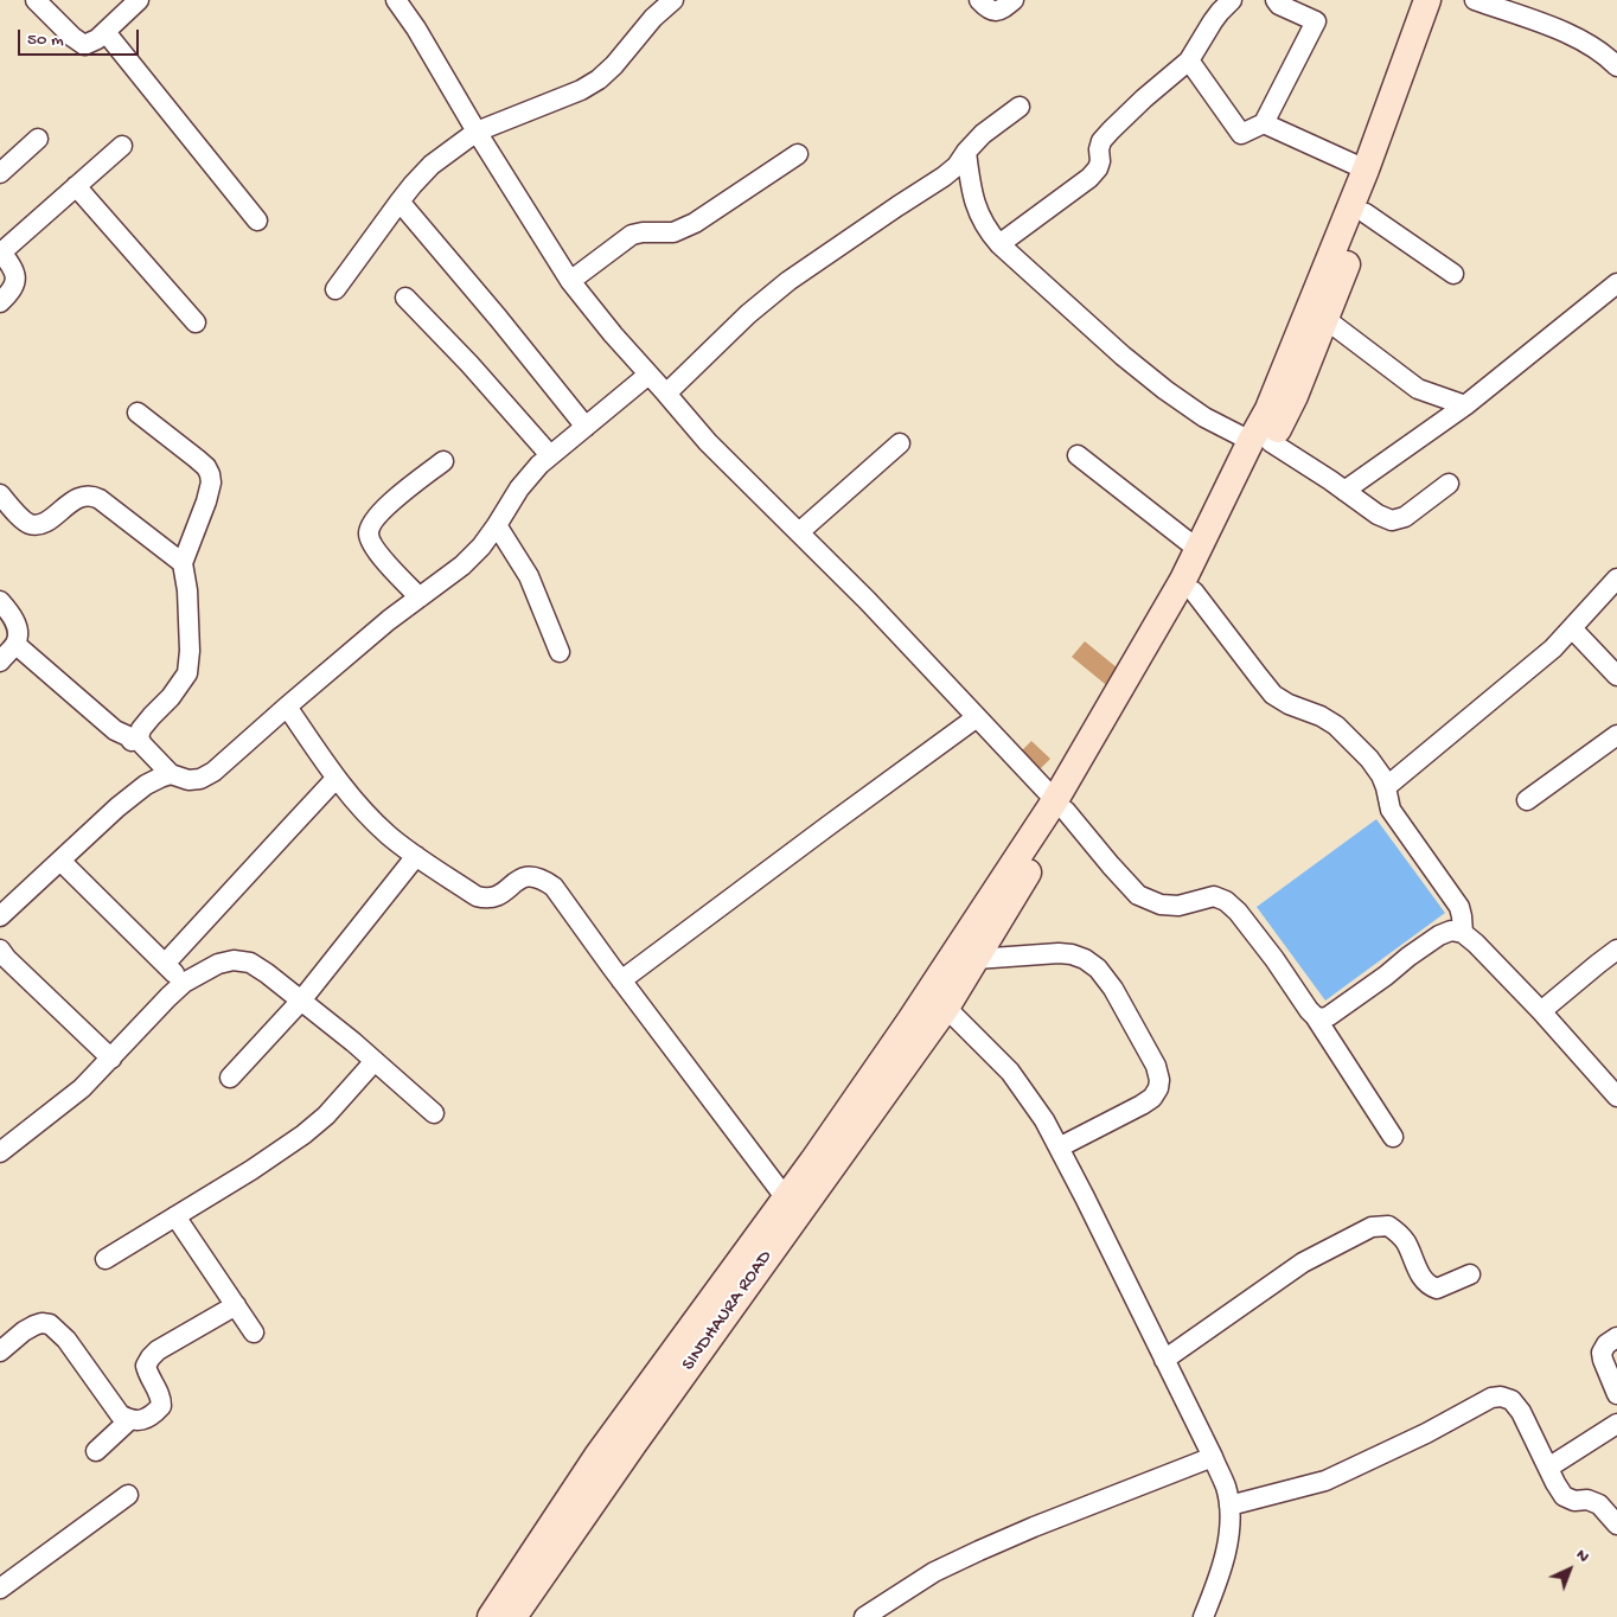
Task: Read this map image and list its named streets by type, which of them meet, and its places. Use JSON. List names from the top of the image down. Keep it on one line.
{"streets":{"street":["SINDHAURA ROAD"]},"scale_bar":"50 m","north":"top right"}
